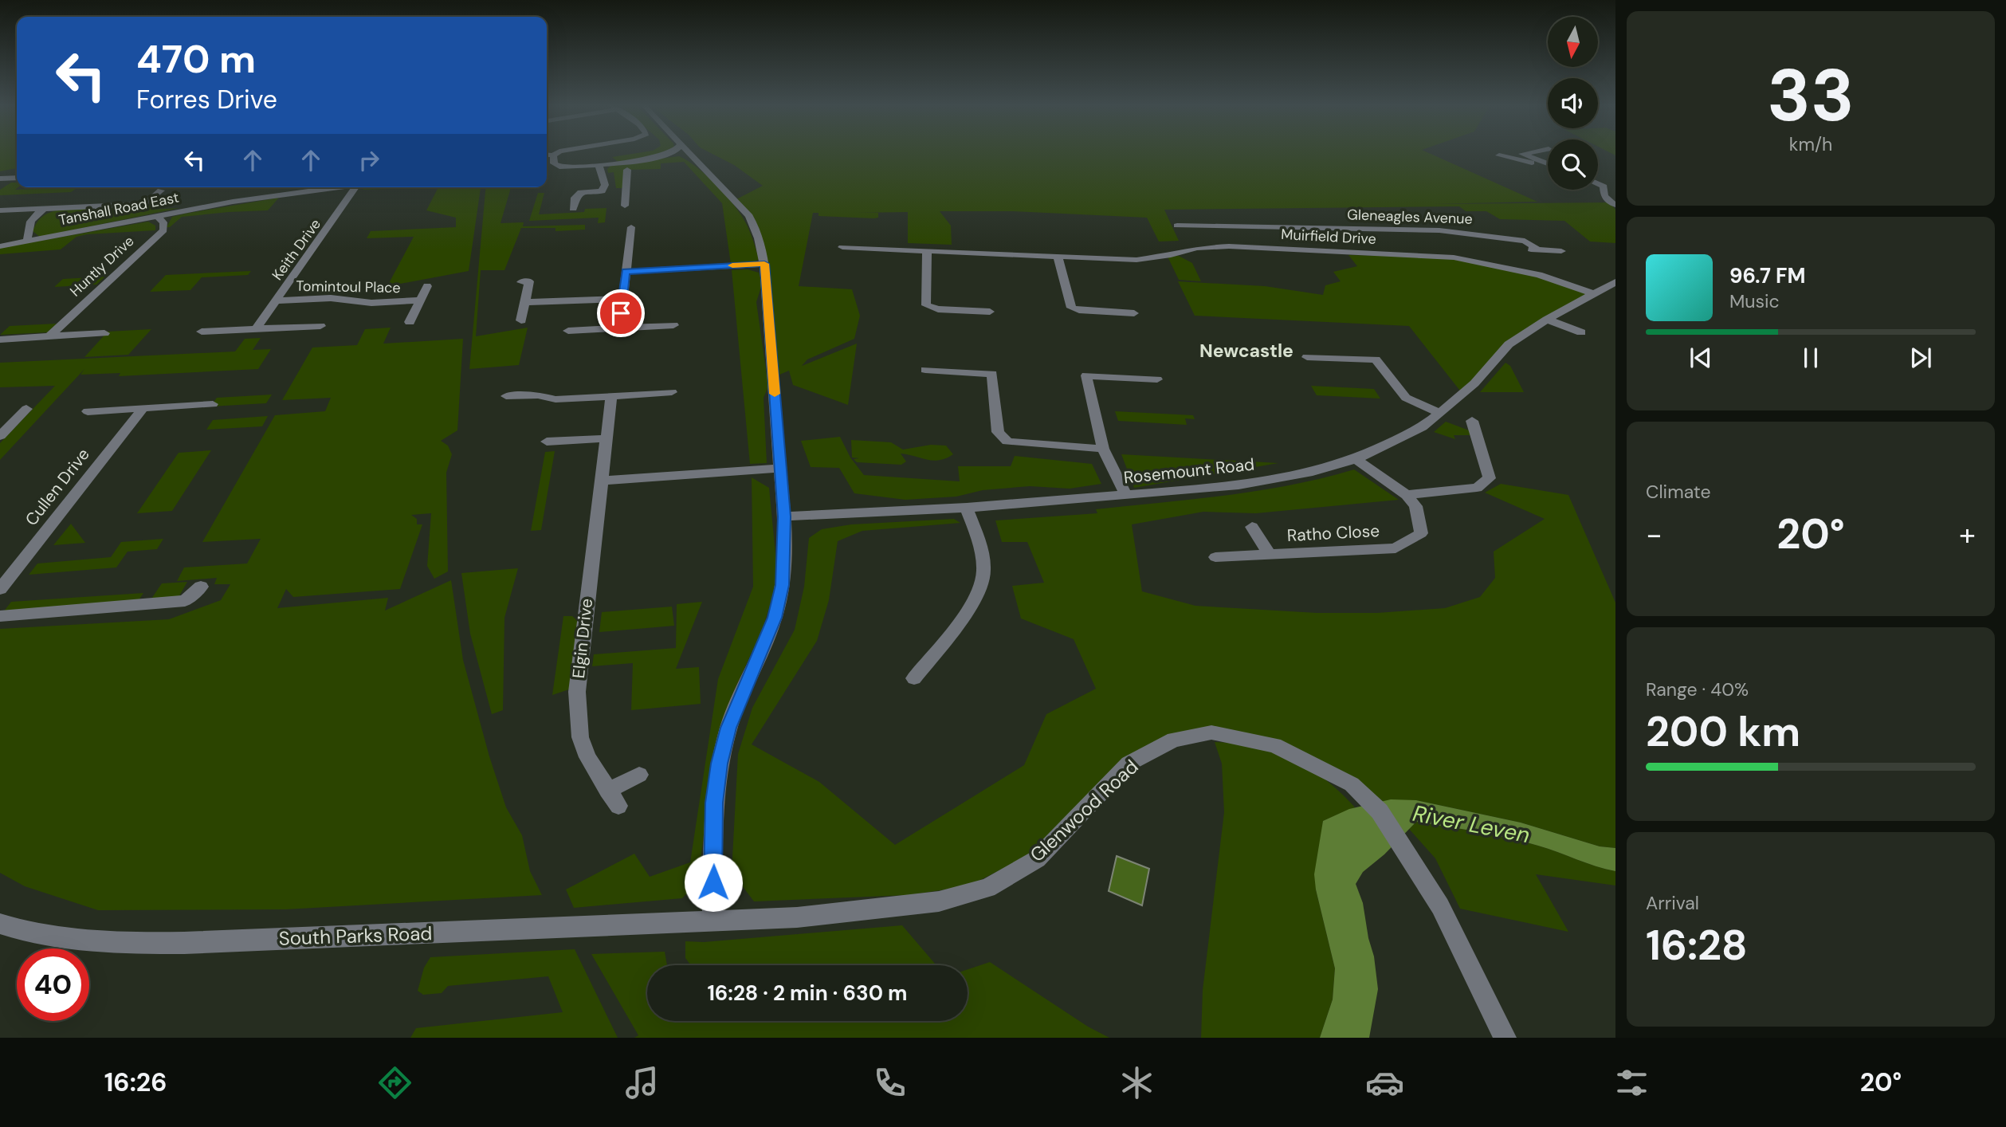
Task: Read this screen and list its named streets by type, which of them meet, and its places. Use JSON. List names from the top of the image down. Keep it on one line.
{"streets":{"street":["Tanshall Road East","Gleneagles Avenue","Muirfield Drive","Keith Drive","Huntly Drive","Tomintoul Place","Rosemount Road","Cullen Drive","Ratho Close","Elgin Drive","Glenwood Road","South Parks Road"]},"crossings":[["Tanshall Road East","Huntly Drive"],["Muirfield Drive","Rosemount Road"],["Keith Drive","Tomintoul Place"],["Rosemount Road","Ratho Close"],["Glenwood Road","South Parks Road"]],"districts":["Newcastle"],"water":["River Leven"],"north":"bottom","page":{"tile":[["33","km/h"],"Climate",["Range · 40%","200 km"],["Arrival","16:28"]],"turn":["470 m","Forres Drive"],"song":["96.7 FM","Music"],"heat":["−","20°","+"],"limit":"40","trip":"16:28 · 2 min · 630 m","tabs":["16:26","20°"]}}
